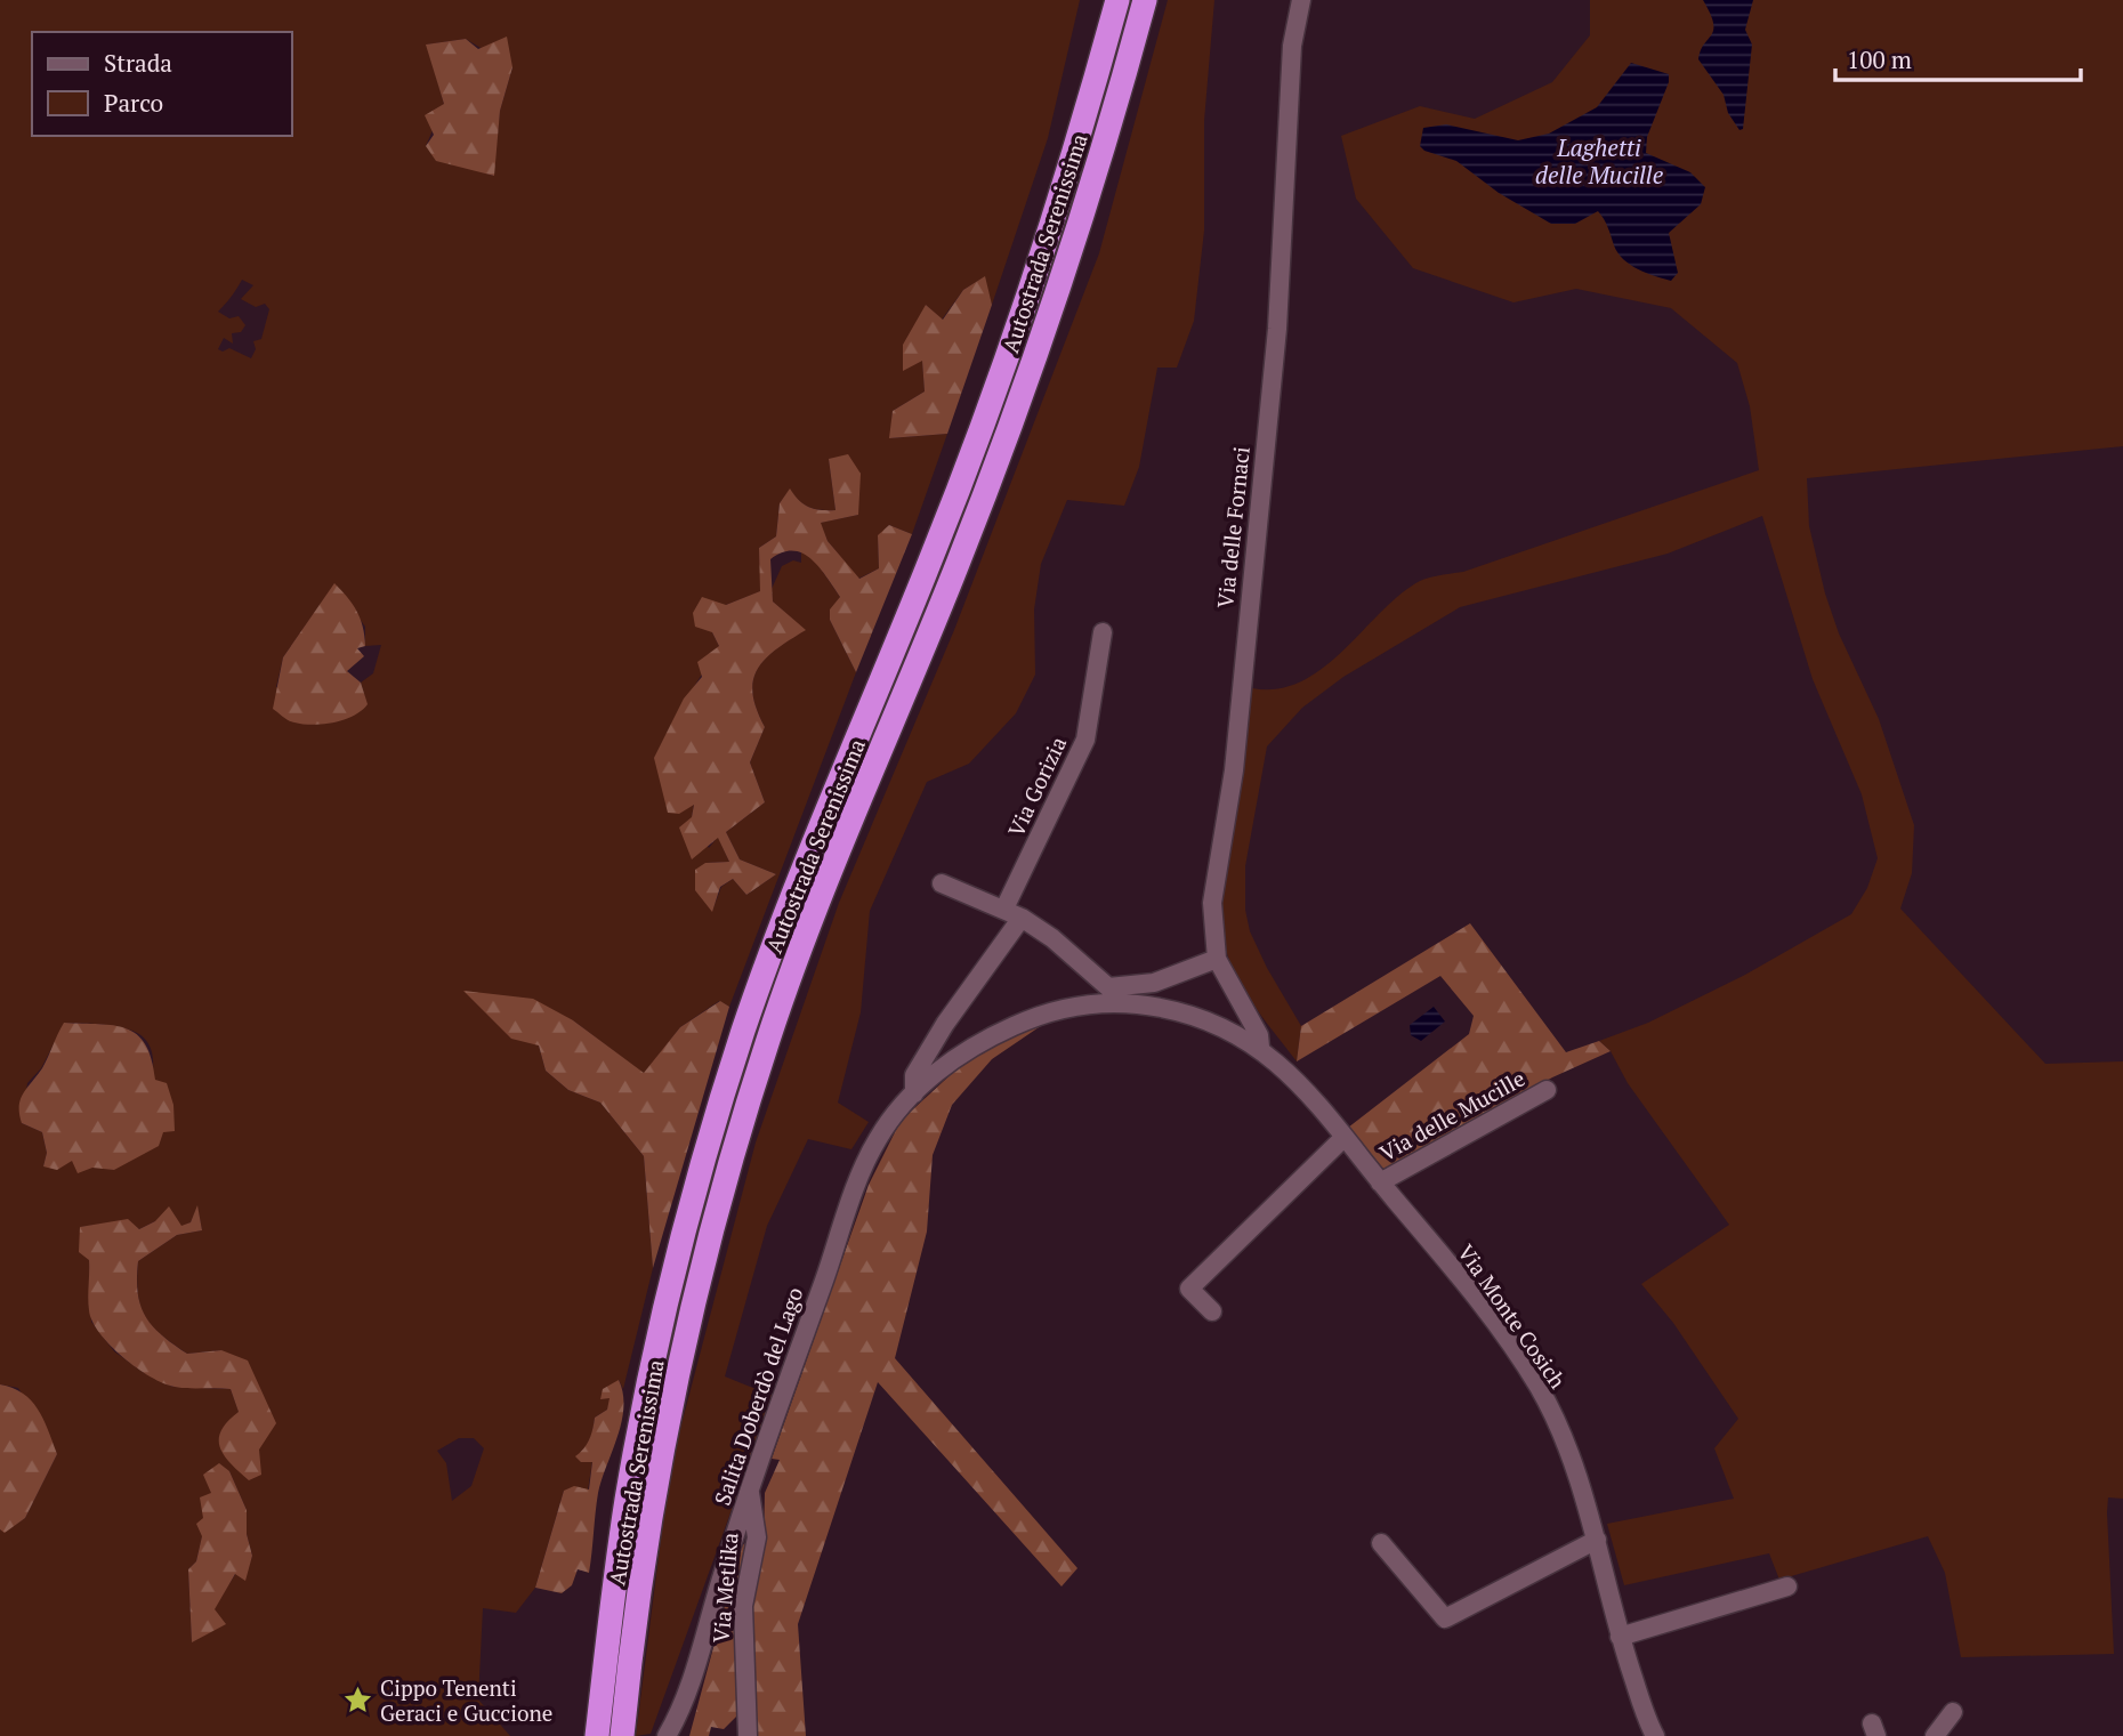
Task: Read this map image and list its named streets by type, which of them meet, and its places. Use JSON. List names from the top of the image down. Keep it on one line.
{"streets":{"highway":["Autostrada Serenissima"],"street":["Via delle Fornaci","Via Gorizia","Via delle Mucille","Via Monte Cosich","Salita Doberdò del Lago","Via Metlika"]},"crossings":[["Via delle Fornaci","Via Monte Cosich"],["Via delle Fornaci","Salita Doberdò del Lago"],["Via delle Mucille","Via Monte Cosich"],["Via Monte Cosich","Salita Doberdò del Lago"],["Salita Doberdò del Lago","Via Metlika"]],"water":["Laghetti delle Mucille"],"places":{"place":["Cippo Tenenti Geraci e Guccione"]},"legend":["Strada","Parco"],"scale_bar":"100 m"}
